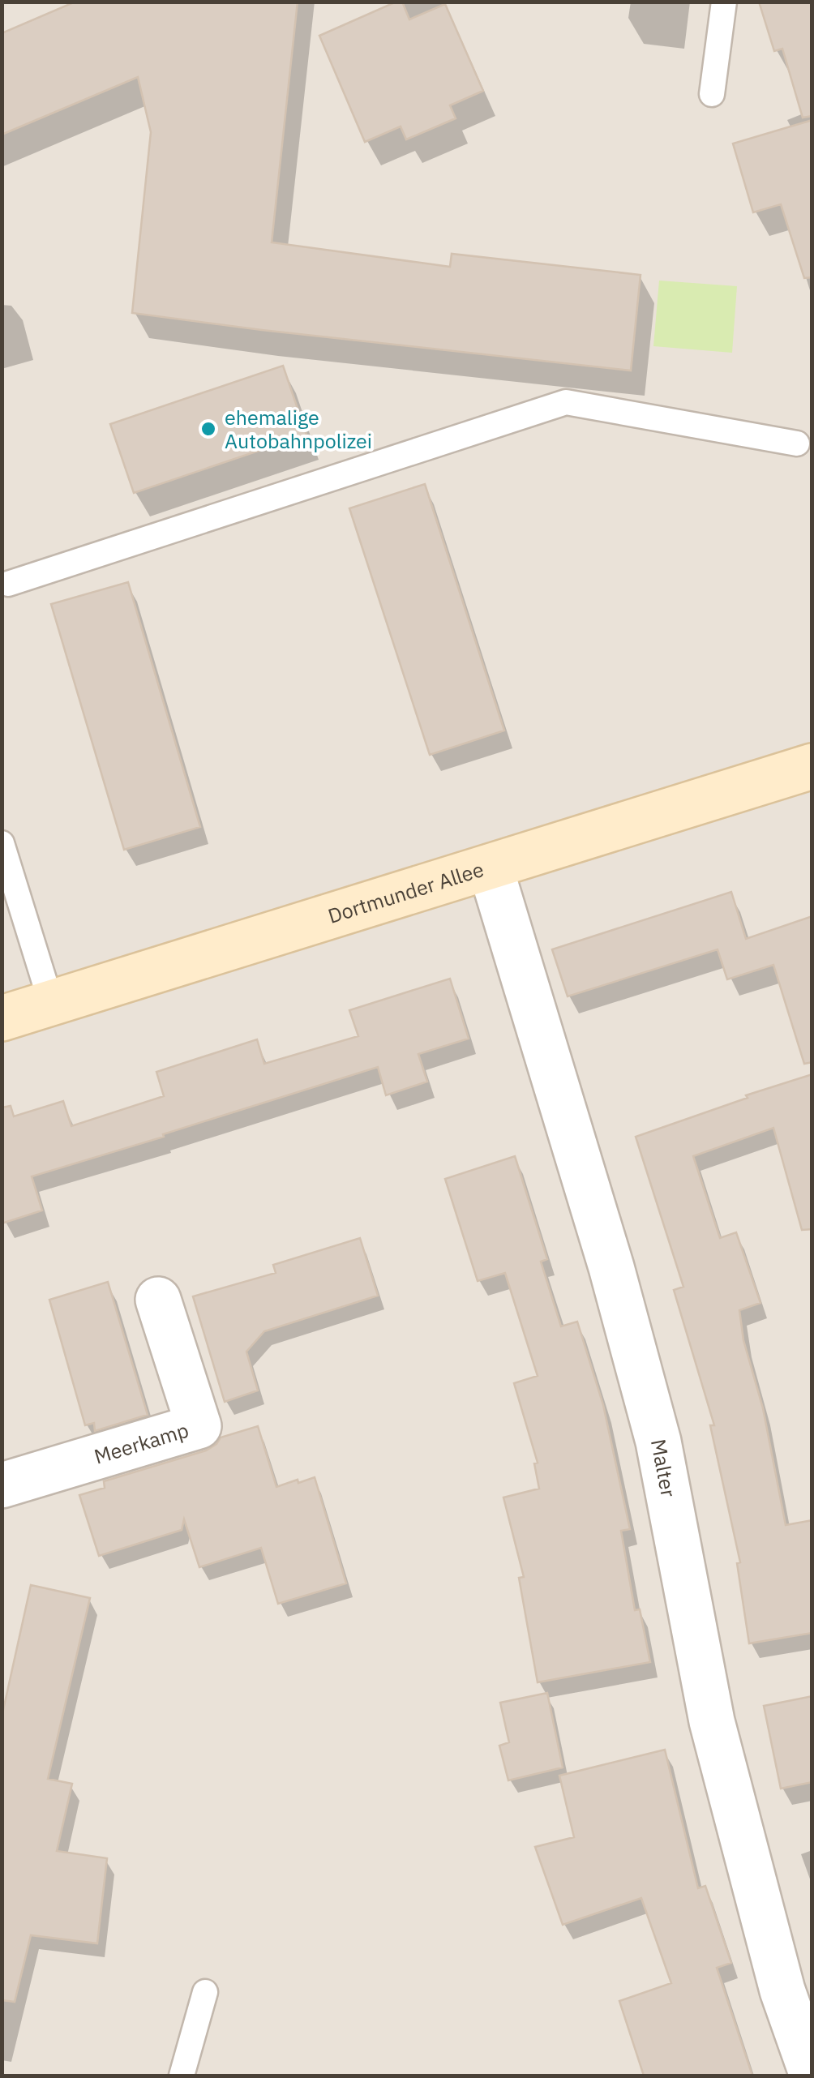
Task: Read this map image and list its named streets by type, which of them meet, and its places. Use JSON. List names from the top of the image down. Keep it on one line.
{"streets":{"main road":["Dortmunder Allee"],"street":["Meerkamp","Malter"]},"crossings":[["Dortmunder Allee","Malter"]],"places":["ehemalige Autobahnpolizei"]}
